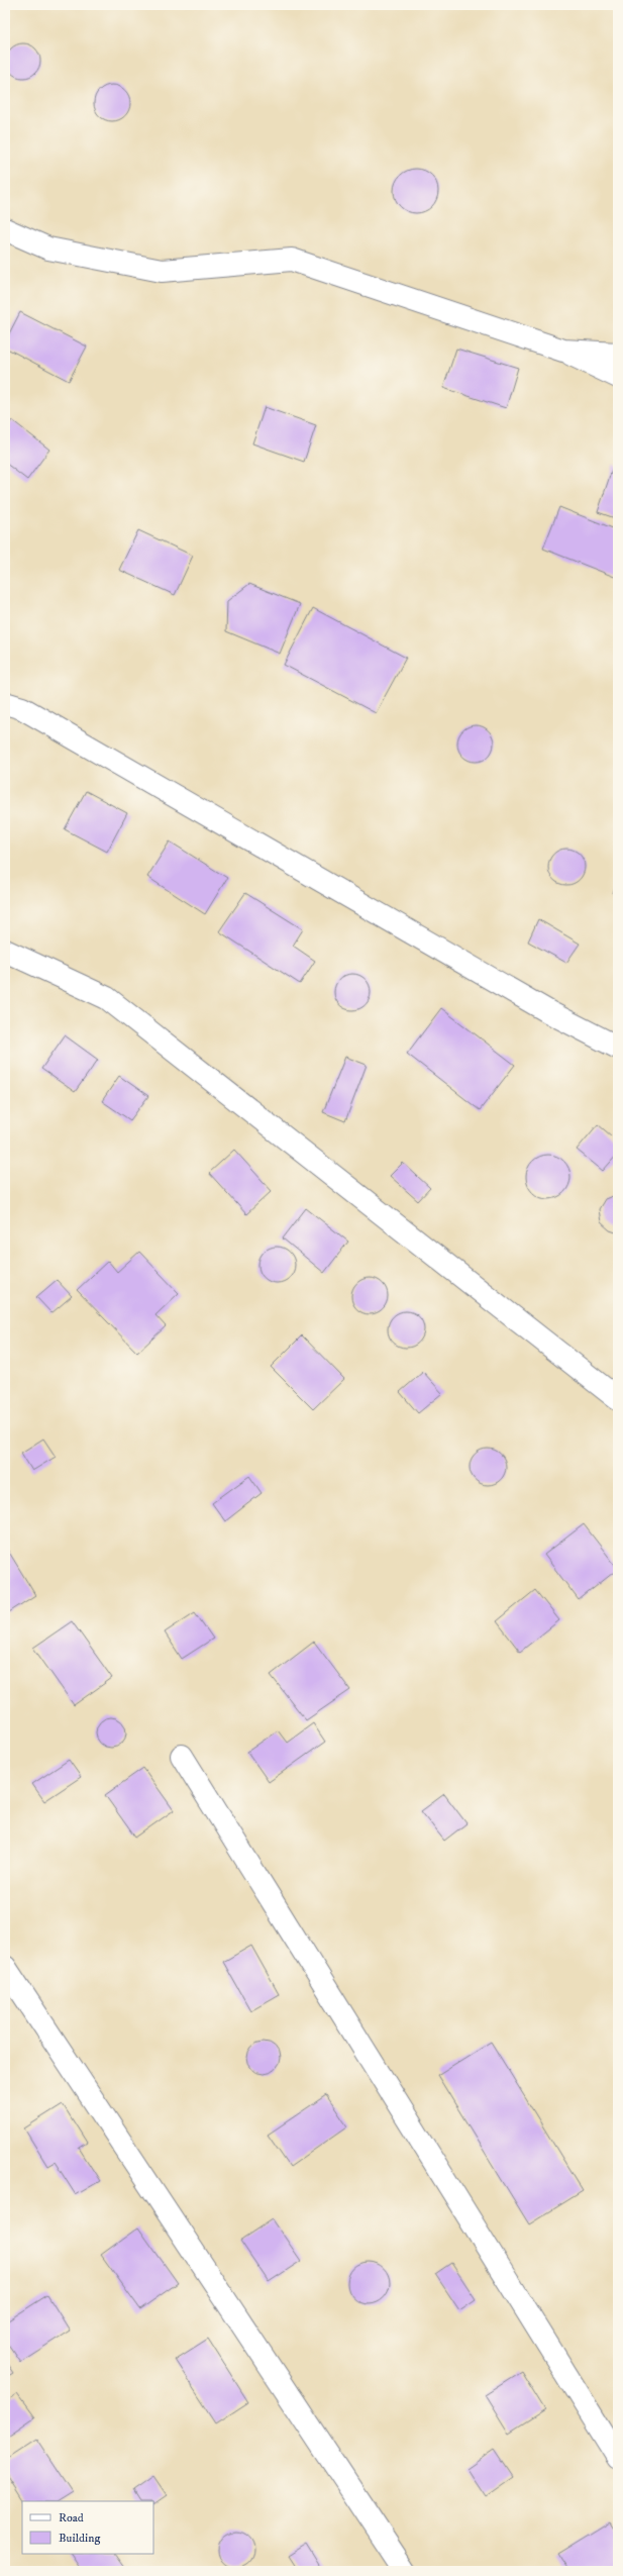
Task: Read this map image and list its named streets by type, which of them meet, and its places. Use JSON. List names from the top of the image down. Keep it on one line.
{"legend":["Road","Building"]}
